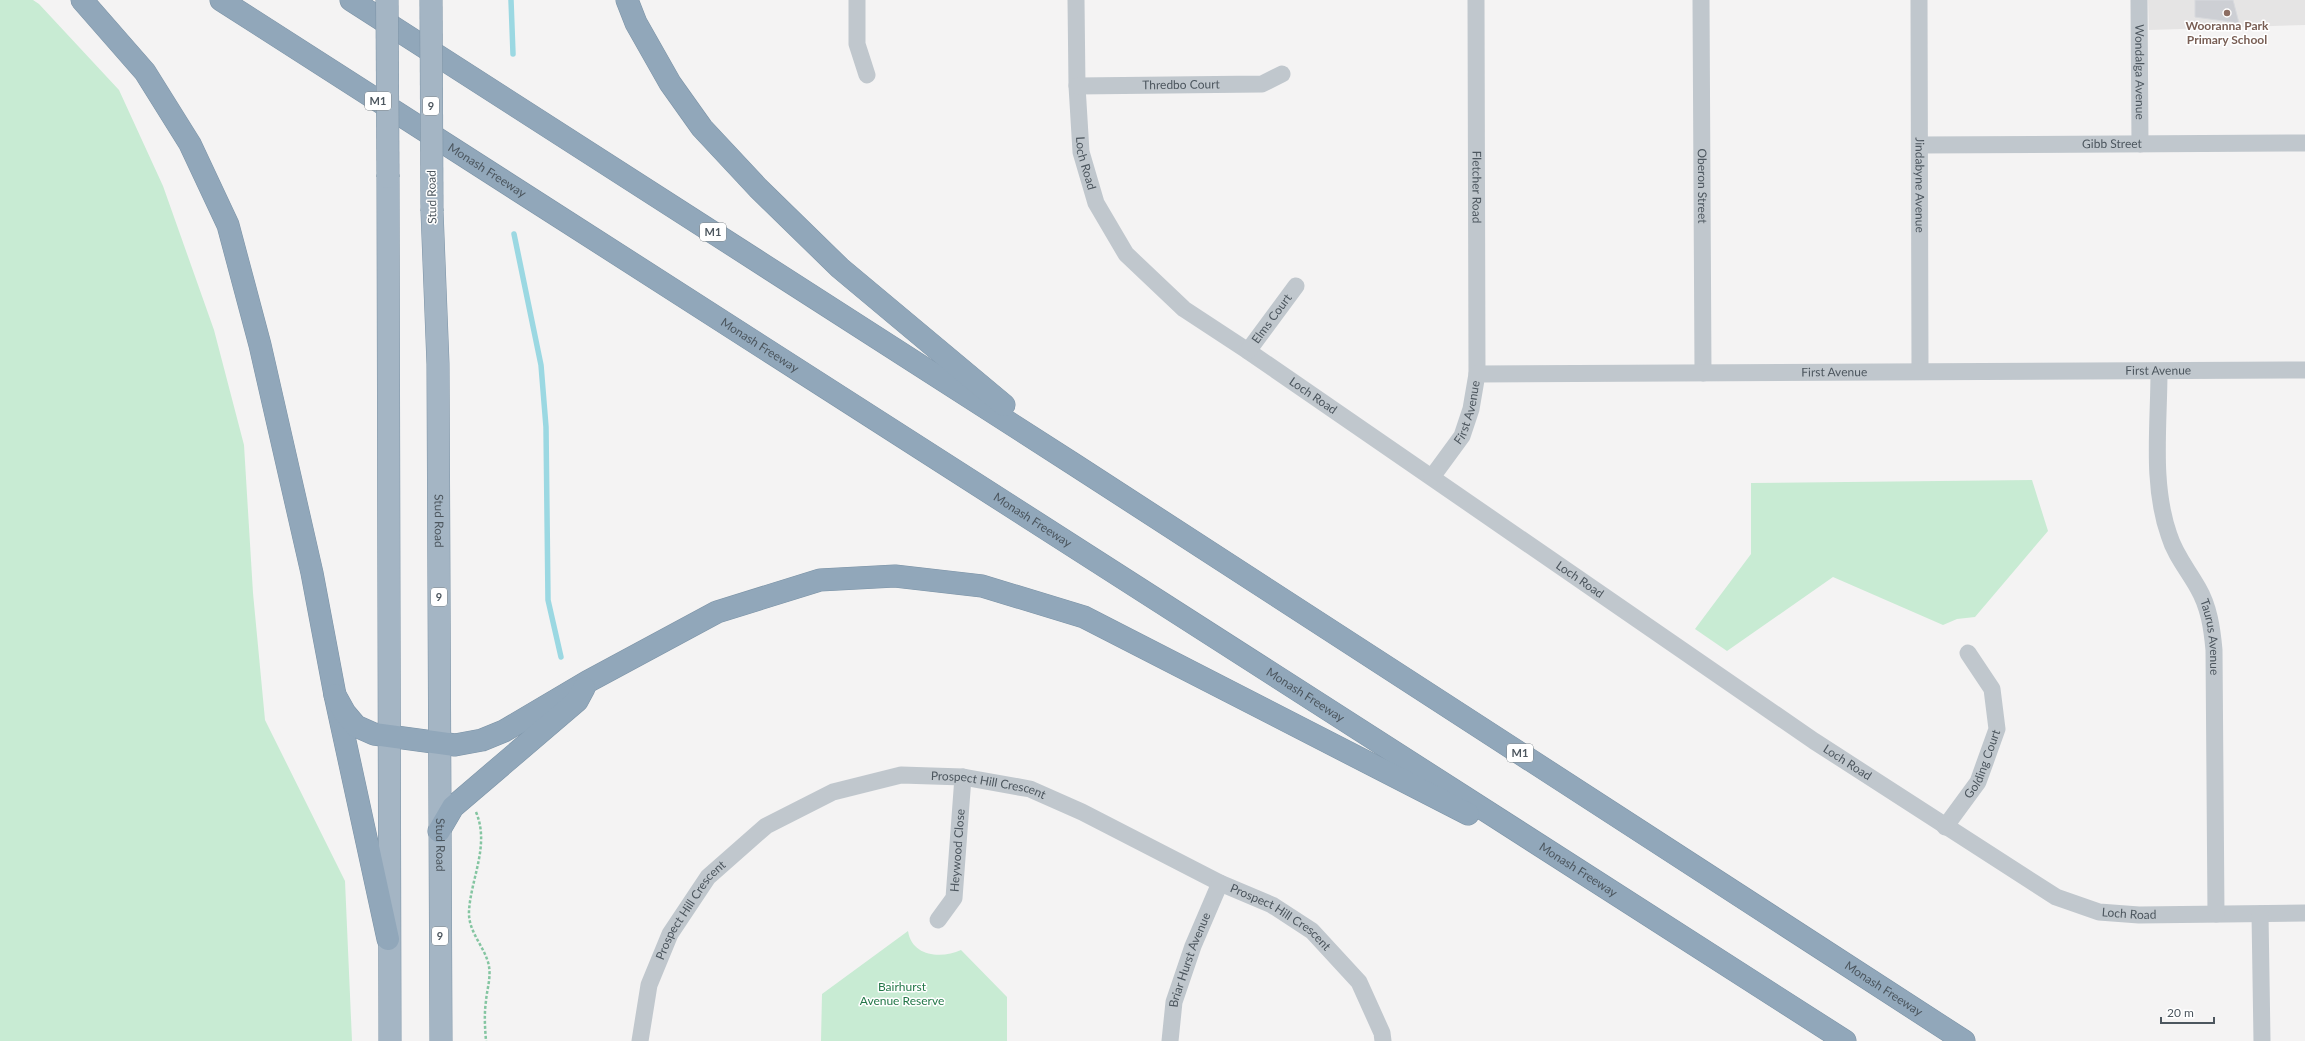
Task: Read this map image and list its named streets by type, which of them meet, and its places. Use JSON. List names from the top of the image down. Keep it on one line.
{"streets":{"highway":["M1","9","Monash Freeway","Stud Road"],"street":["Wondalga Avenue","Thredbo Court","Gibb Street","Loch Road","Jindabyne Avenue","Oberon Street","Fletcher Road","Elms Court","First Avenue","Taurus Avenue","Golding Court","Prospect Hill Crescent","Heywood Close","Briar Hurst Avenue"]},"crossings":[["Wondalga Avenue","Gibb Street"],["Thredbo Court","Loch Road"],["Gibb Street","Jindabyne Avenue"],["Loch Road","Elms Court"],["Loch Road","First Avenue"],["Loch Road","Taurus Avenue"],["Loch Road","Golding Court"],["Jindabyne Avenue","First Avenue"],["Oberon Street","First Avenue"],["Fletcher Road","First Avenue"],["First Avenue","Taurus Avenue"],["Prospect Hill Crescent","Heywood Close"],["Prospect Hill Crescent","Briar Hurst Avenue"]],"parks":["Bairhurst Avenue Reserve"],"places":["Wooranna Park Primary School"],"scale_bar":"20 m"}
